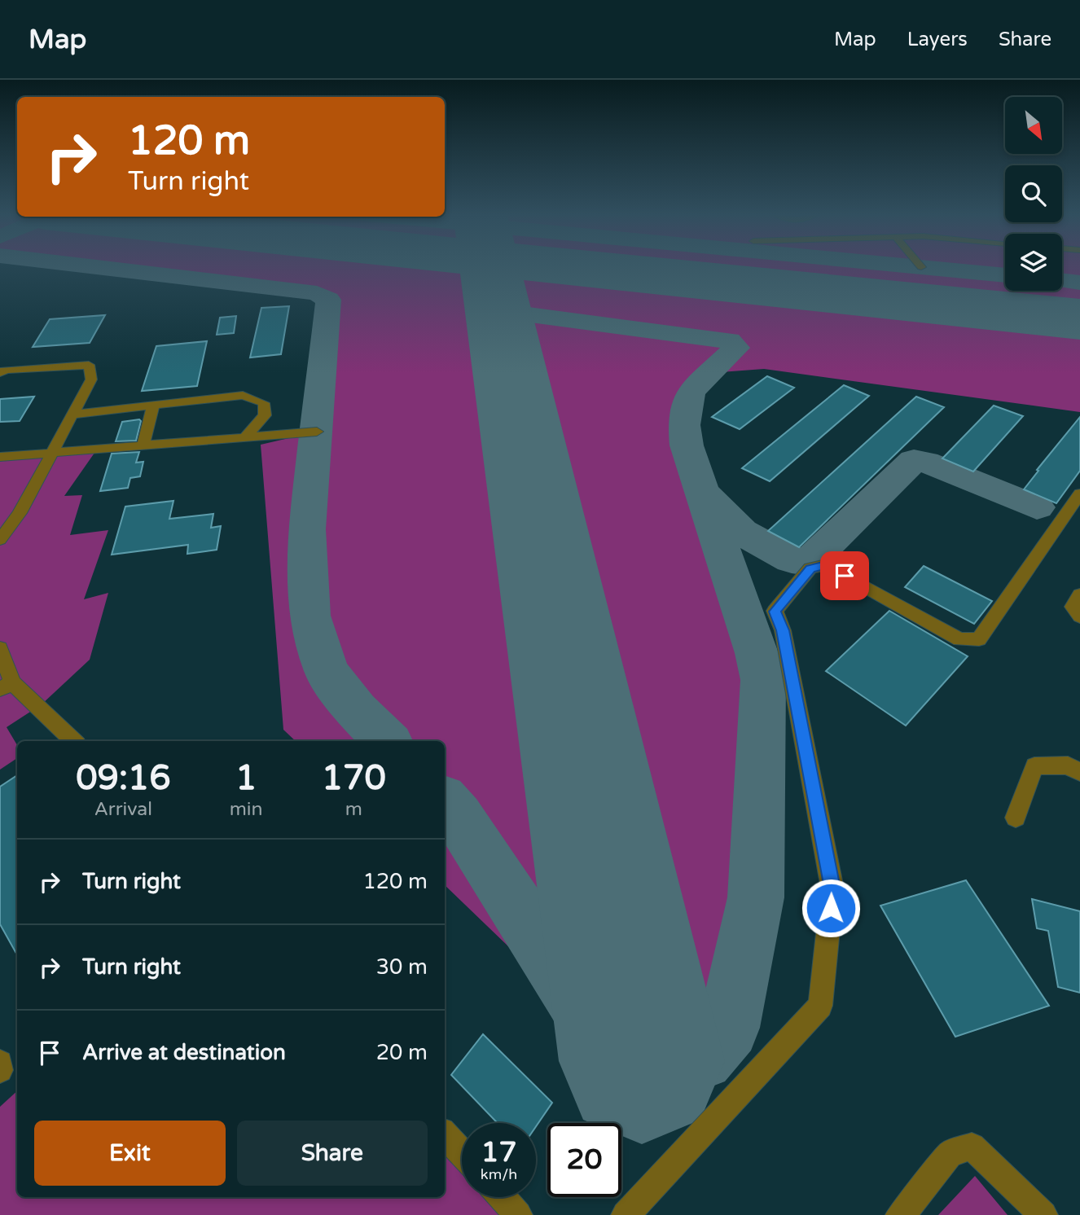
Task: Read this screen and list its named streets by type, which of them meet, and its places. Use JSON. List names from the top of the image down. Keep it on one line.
{"north":"bottom right","page":{"header":"Map","nav":["Map","Layers","Share"],"turn":["120 m","Turn right"],"eta":["09:16","Arrival","1","min","170","m"],"list":[{"name":"Turn right","value":"120 m"},{"name":"Turn right","value":"30 m"},{"name":"Arrive at destination","value":"20 m"}],"buttons":["Exit","Share"],"speed":"17 km/h","limit":"20"}}
